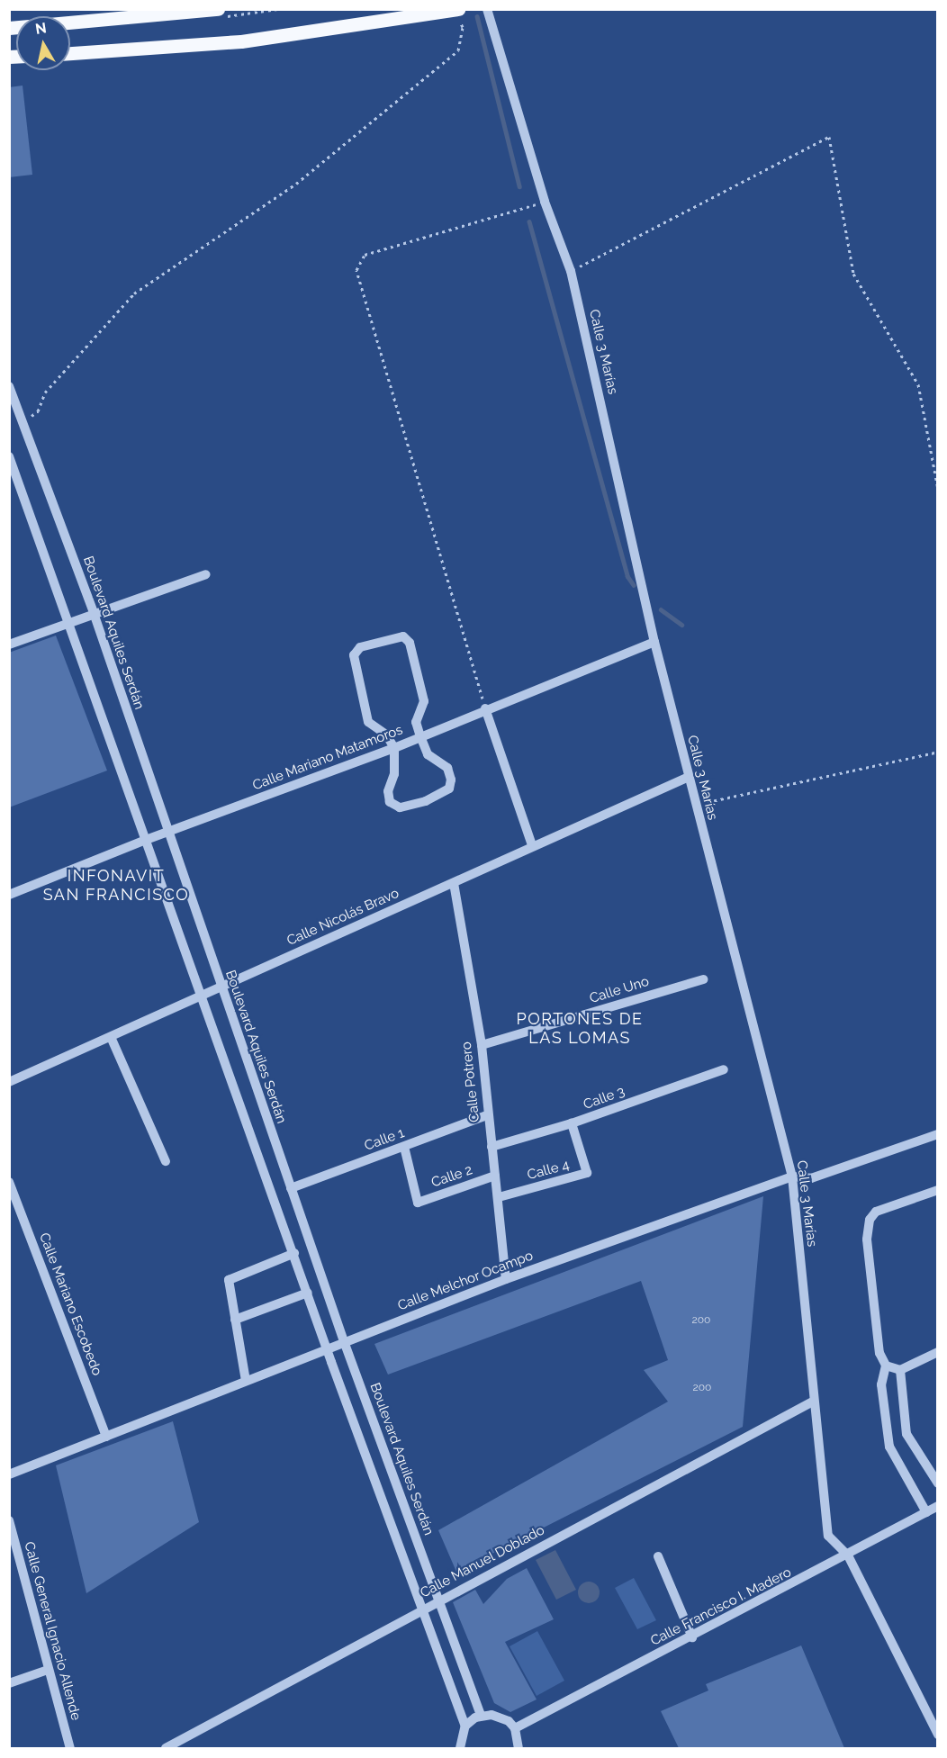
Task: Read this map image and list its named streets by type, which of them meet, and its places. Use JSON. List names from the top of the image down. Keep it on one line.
{"streets":{"street":["Calle 3 Marías","Boulevard Aquiles Serdán","Calle Mariano Matamoros","Calle Nicolás Bravo","Calle Uno","Calle Potrero","Calle 3","Calle 1","Calle 4","Calle 2","Calle Melchor Ocampo","Calle Mariano Escobedo","Calle Manuel Doblado","Calle Francisco I. Madero","Calle General Ignacio Allende"]},"crossings":[["Calle 3 Marías","Calle Mariano Matamoros"],["Calle 3 Marías","Calle Nicolás Bravo"],["Calle 3 Marías","Calle Melchor Ocampo"],["Calle 3 Marías","Calle Manuel Doblado"],["Calle 3 Marías","Calle Francisco I. Madero"],["Boulevard Aquiles Serdán","Calle Mariano Matamoros"],["Boulevard Aquiles Serdán","Calle Nicolás Bravo"],["Boulevard Aquiles Serdán","Calle 1"],["Boulevard Aquiles Serdán","Calle Melchor Ocampo"],["Boulevard Aquiles Serdán","Calle Manuel Doblado"],["Calle Nicolás Bravo","Calle Potrero"],["Calle Uno","Calle Potrero"],["Calle Potrero","Calle 3"],["Calle Potrero","Calle 1"],["Calle Potrero","Calle 4"],["Calle Potrero","Calle 2"],["Calle Potrero","Calle Melchor Ocampo"],["Calle 3","Calle 4"],["Calle 1","Calle 2"],["Calle Melchor Ocampo","Calle Mariano Escobedo"]],"districts":["INFONAVIT SAN FRANCISCO","PORTONES DE LAS LOMAS"],"house_numbers":["200","200"],"north":"top"}
